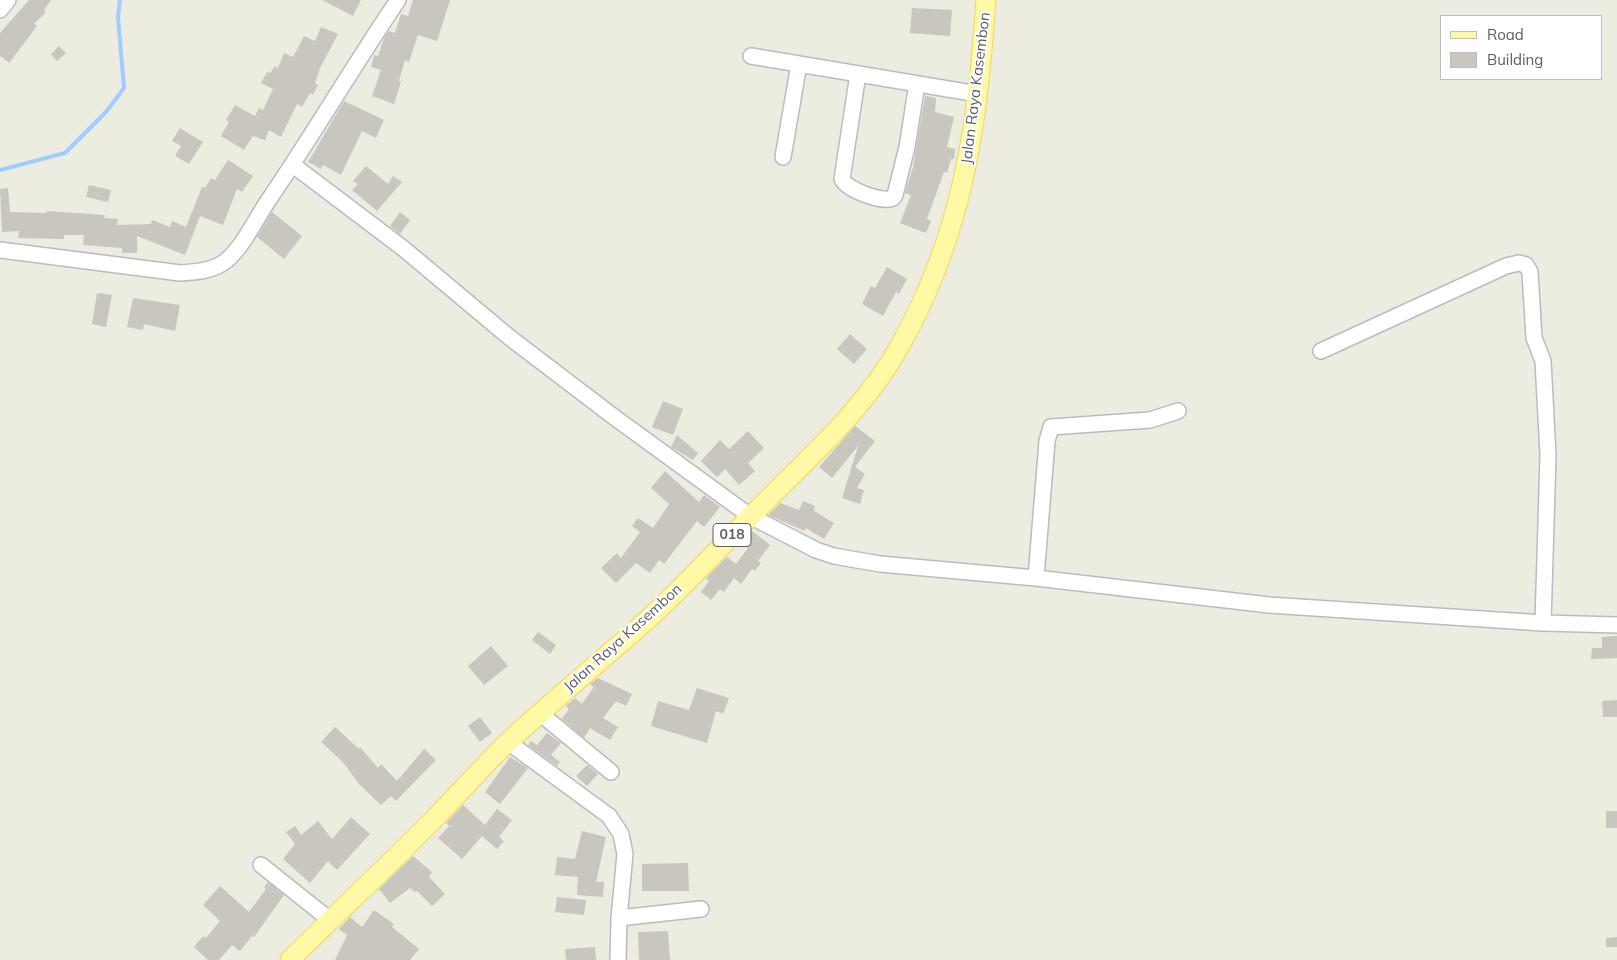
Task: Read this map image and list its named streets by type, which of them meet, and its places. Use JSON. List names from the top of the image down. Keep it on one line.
{"streets":{"main road":["Jalan Raya Kasembon","018"]},"legend":["Road","Building"]}
